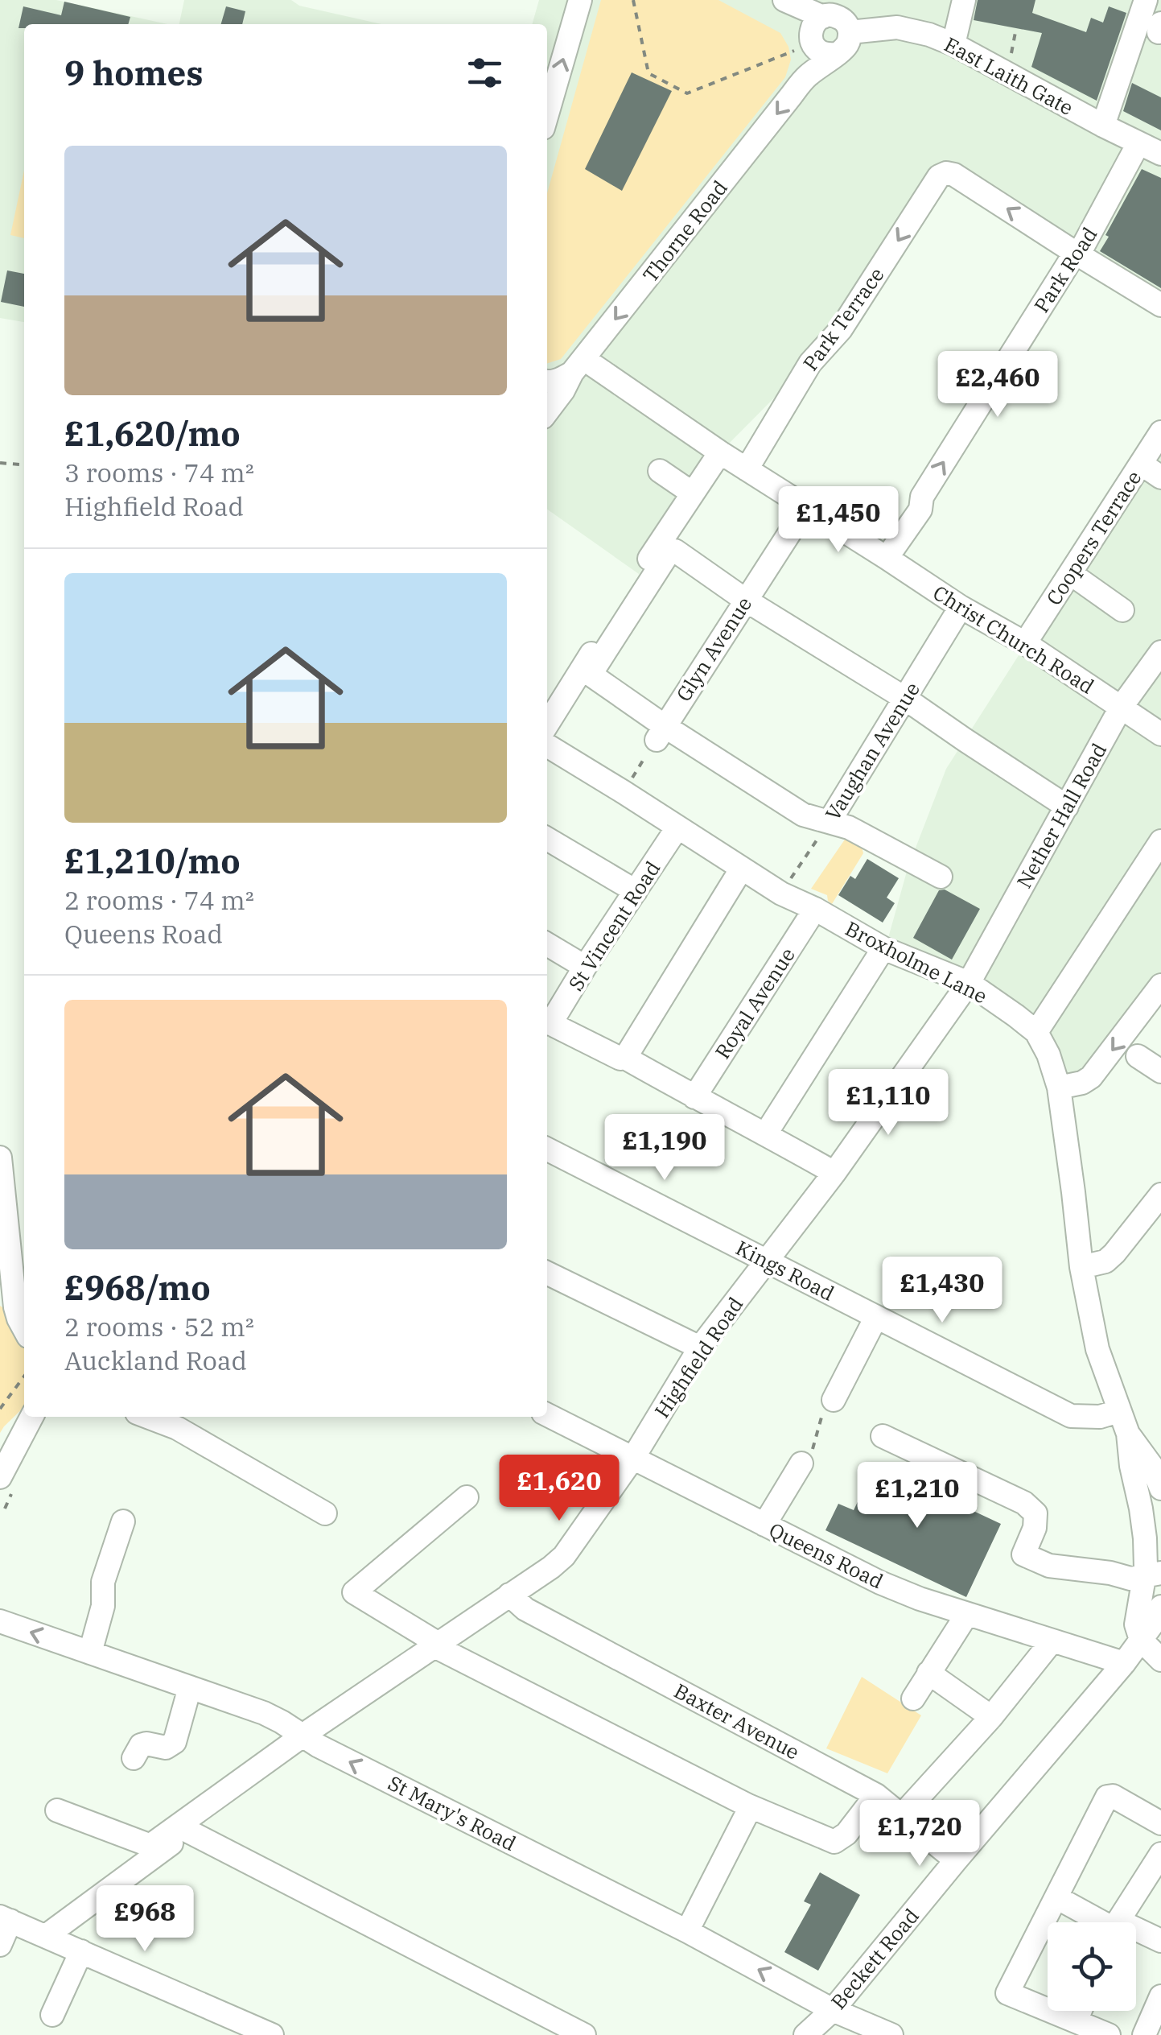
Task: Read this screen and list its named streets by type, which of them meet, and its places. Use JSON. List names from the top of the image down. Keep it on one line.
{"streets":{"street":["East Laith Gate","Thorne Road","Park Road","Park Terrace","Coopers Terrace","Christ Church Road","Glyn Avenue","Vaughan Avenue","Nether Hall Road","St Vincent Road","Broxholme Lane","Royal Avenue","Kings Road","Highfield Road","Queens Road","Baxter Avenue","St Mary's Road","Beckett Road"]},"crossings":[["East Laith Gate","Thorne Road"],["East Laith Gate","Park Road"],["Thorne Road","Christ Church Road"],["Park Road","Park Terrace"],["Park Road","Christ Church Road"],["Park Terrace","Christ Church Road"],["Coopers Terrace","Christ Church Road"],["Christ Church Road","Glyn Avenue"],["Christ Church Road","Vaughan Avenue"],["Christ Church Road","Nether Hall Road"],["Vaughan Avenue","Broxholme Lane"],["Nether Hall Road","Broxholme Lane"],["Nether Hall Road","Highfield Road"],["St Vincent Road","Broxholme Lane"],["Broxholme Lane","Royal Avenue"],["Broxholme Lane","Kings Road"],["Broxholme Lane","Highfield Road"],["Kings Road","Highfield Road"],["Highfield Road","Queens Road"],["Highfield Road","Baxter Avenue"],["Highfield Road","St Mary's Road"],["Queens Road","Beckett Road"],["Baxter Avenue","Beckett Road"],["St Mary's Road","Beckett Road"]],"one_way":["Thorne Road","Park Road"],"page":{"heading":"9 homes","list":[{"name":"£1,620/mo","note":"3 rooms · 74 m² · Highfield Road"},{"name":"£1,210/mo","note":"2 rooms · 74 m² · Queens Road"},{"name":"£968/mo","note":"2 rooms · 52 m² · Auckland Road"}],"price":["£2,460","£1,450","£1,110","£1,190","£1,430","£1,620","£1,210","£1,720","£968"]}}
